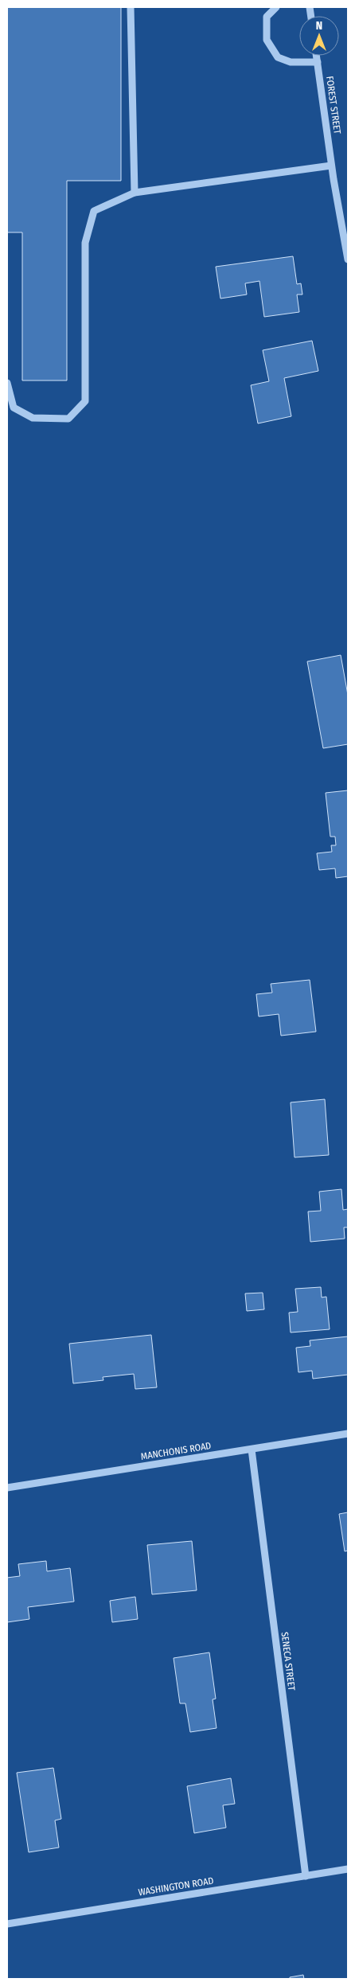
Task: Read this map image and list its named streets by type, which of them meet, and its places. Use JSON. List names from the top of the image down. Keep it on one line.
{"streets":{"street":["FOREST STREET","MANCHONIS ROAD","SENECA STREET","WASHINGTON ROAD"]},"crossings":[["MANCHONIS ROAD","SENECA STREET"],["SENECA STREET","WASHINGTON ROAD"]],"north":"top"}
